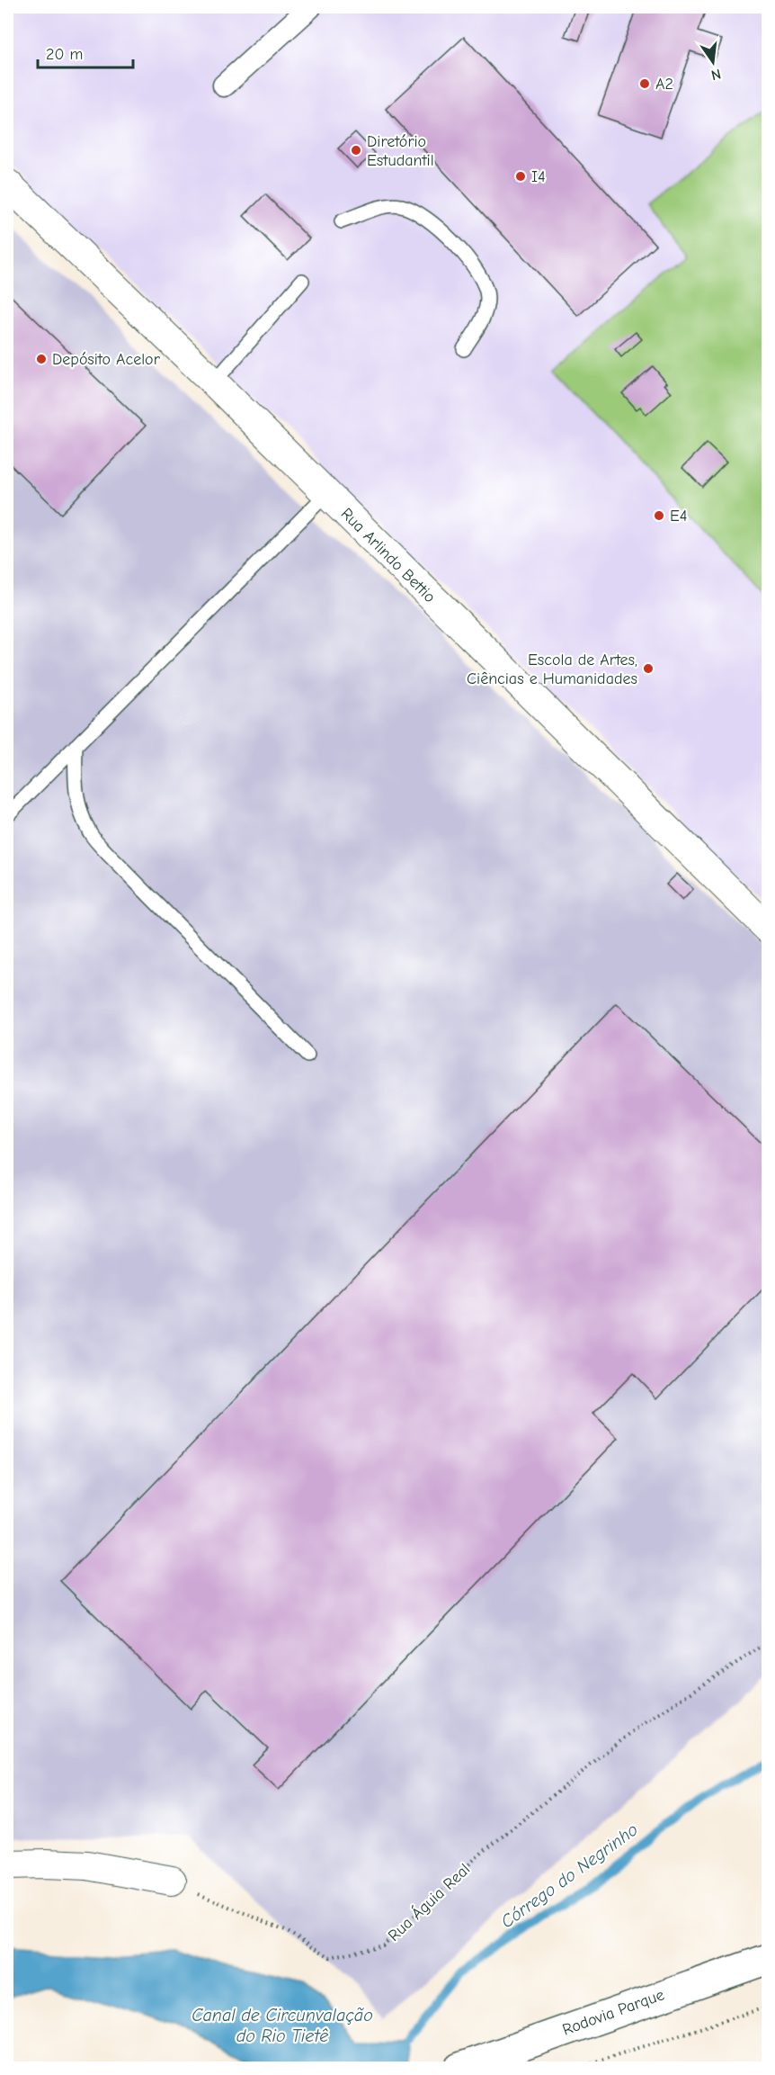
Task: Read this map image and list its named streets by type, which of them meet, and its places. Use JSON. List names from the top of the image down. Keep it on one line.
{"streets":{"street":["Rua Arlindo Bettio","Rodovia Parque"],"path":["Rua Águia Real"]},"water":["Córrego do Negrinho","Canal de Circunvalação do Rio Tietê"],"places":["A2","Diretório Estudantil","I4","Depósito Acelor","E4","Escola de Artes, Ciências e Humanidades"],"scale_bar":"20 m","north":"bottom"}
